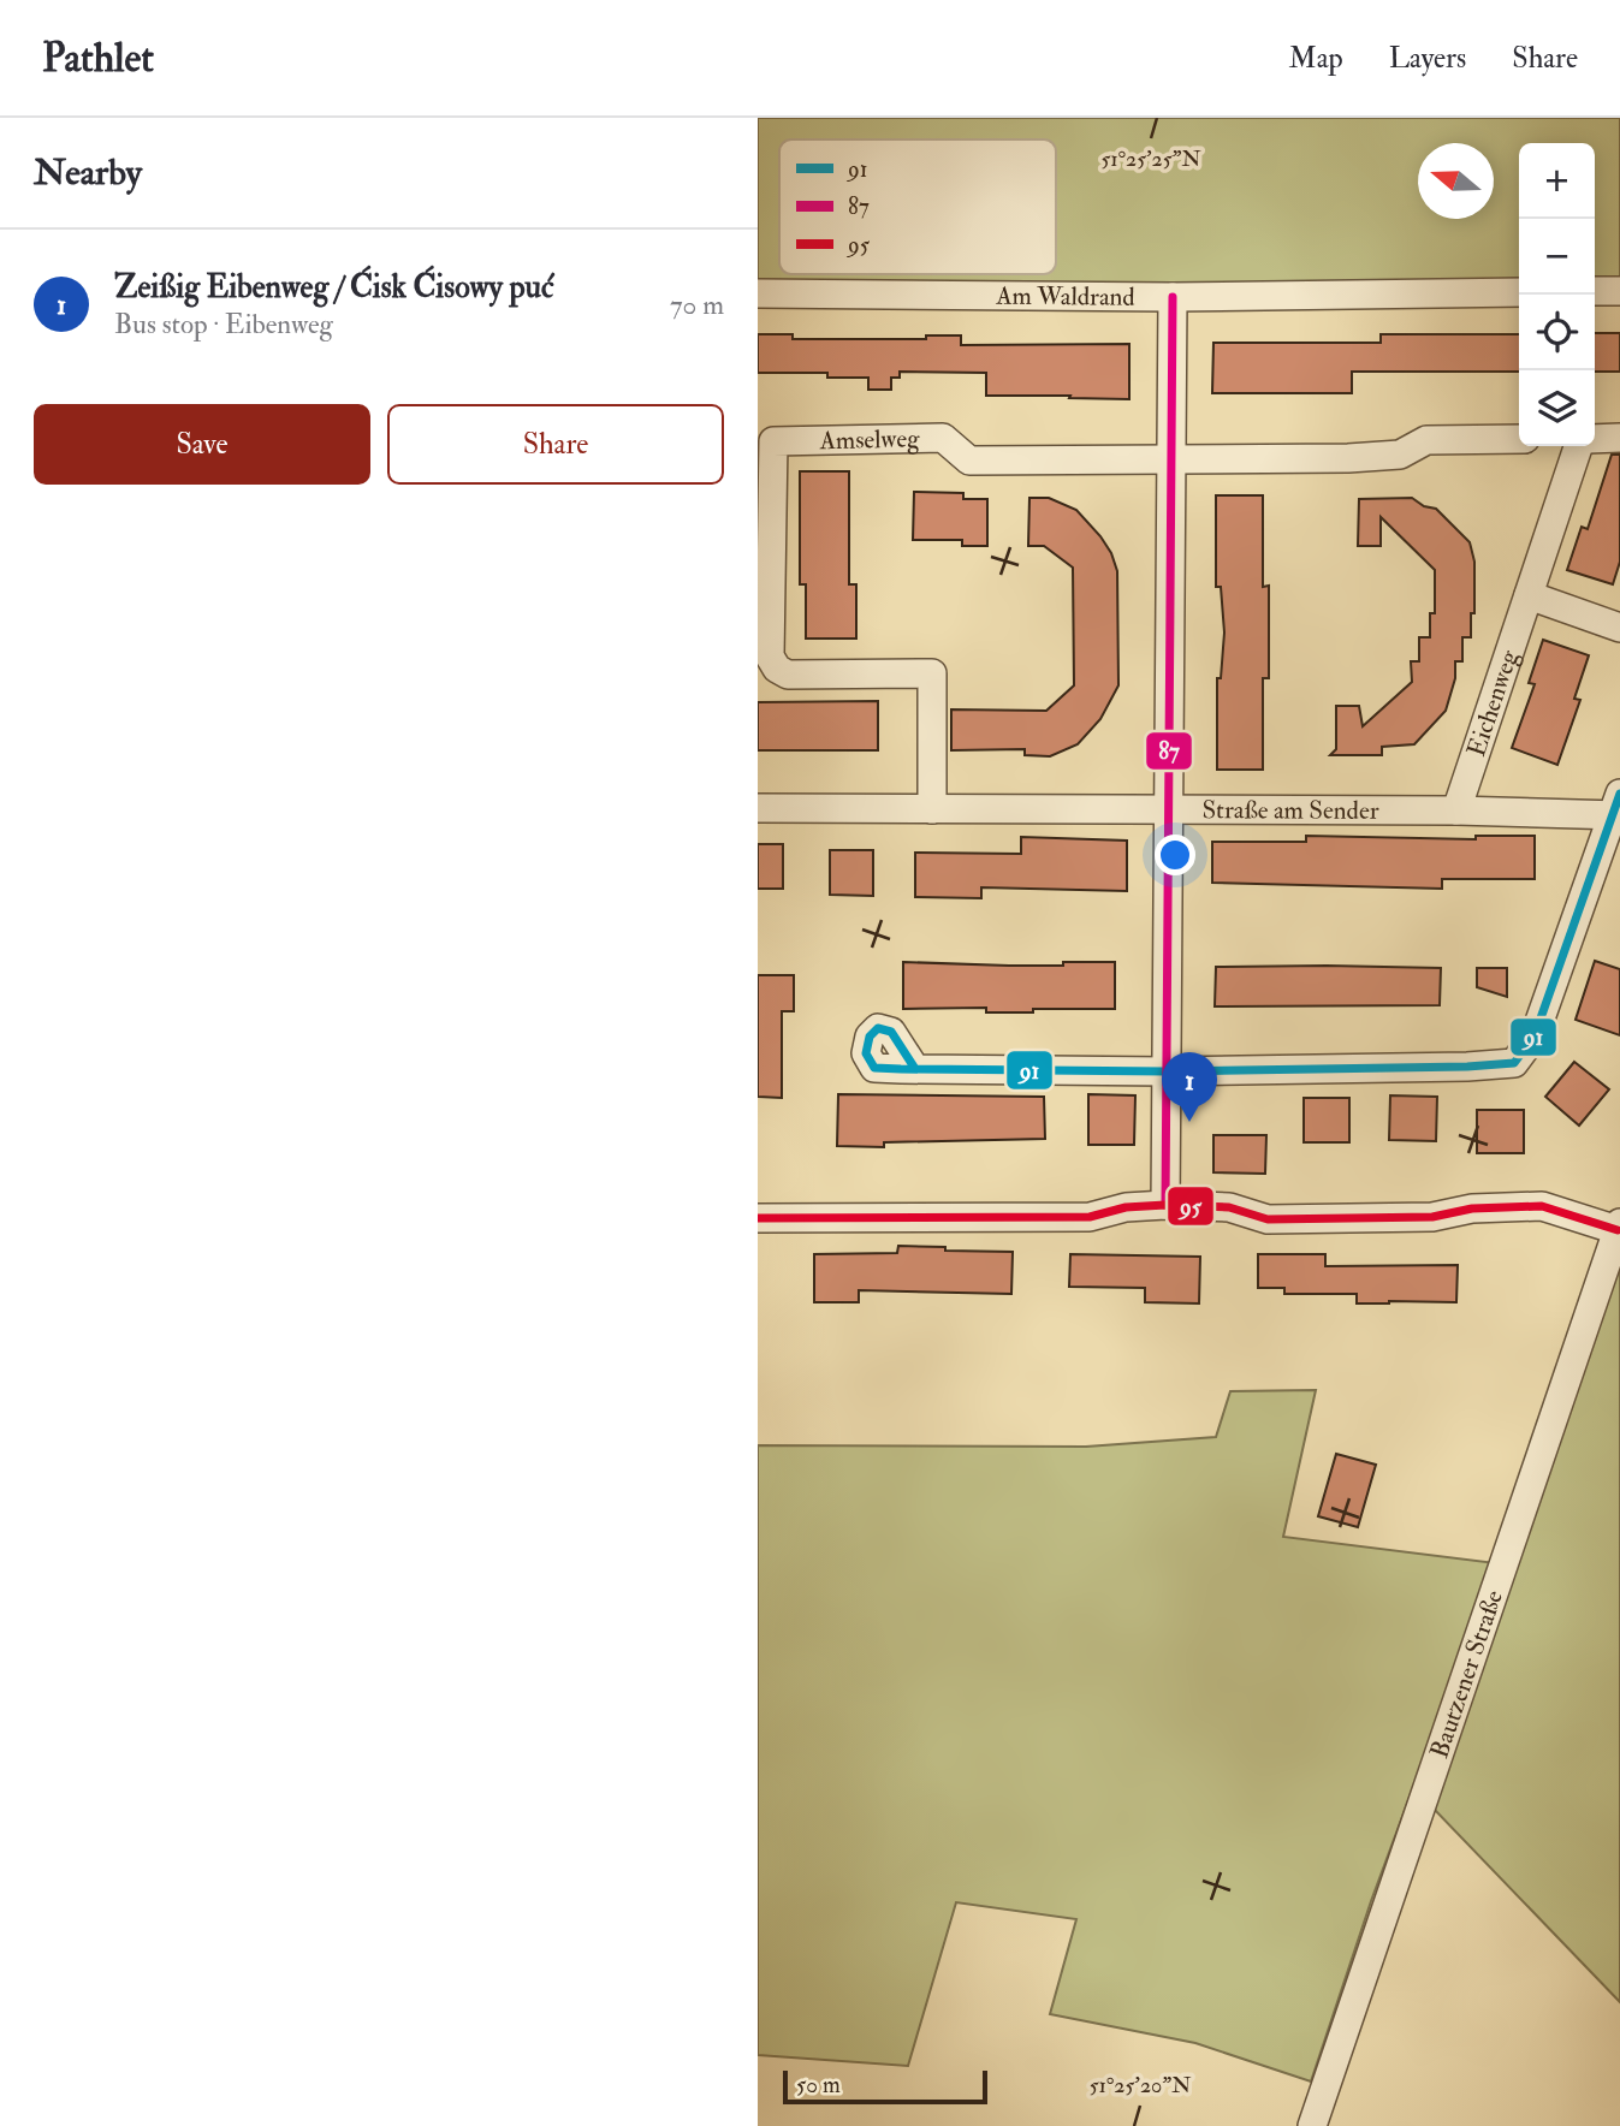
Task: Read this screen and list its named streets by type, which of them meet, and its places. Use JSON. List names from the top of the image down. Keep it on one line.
{"streets":{"street":["Am Waldrand","Amselweg","Eichenweg","Straße am Sender","Bautzener Straße"]},"crossings":[["Amselweg","Straße am Sender"],["Eichenweg","Straße am Sender"]],"lines":["transit line 87","transit line 91","transit line 95"],"legend":["91","87","95"],"scale_bar":"50 m","north":"left","page":{"header":"Pathlet","nav":["Map","Layers","Share"],"heading":"Nearby","map_buttons":["+","−"],"list":[{"mark":"1","name":"Zeißig Eibenweg / Ćisk Ćisowy puć","note":"Bus stop · Eibenweg","value":"70 m"}],"buttons":["Save","Share"],"pins":"1","scale":"50 m"},"coordinates":["51°25'25\"N","51°25'20\"N"]}
